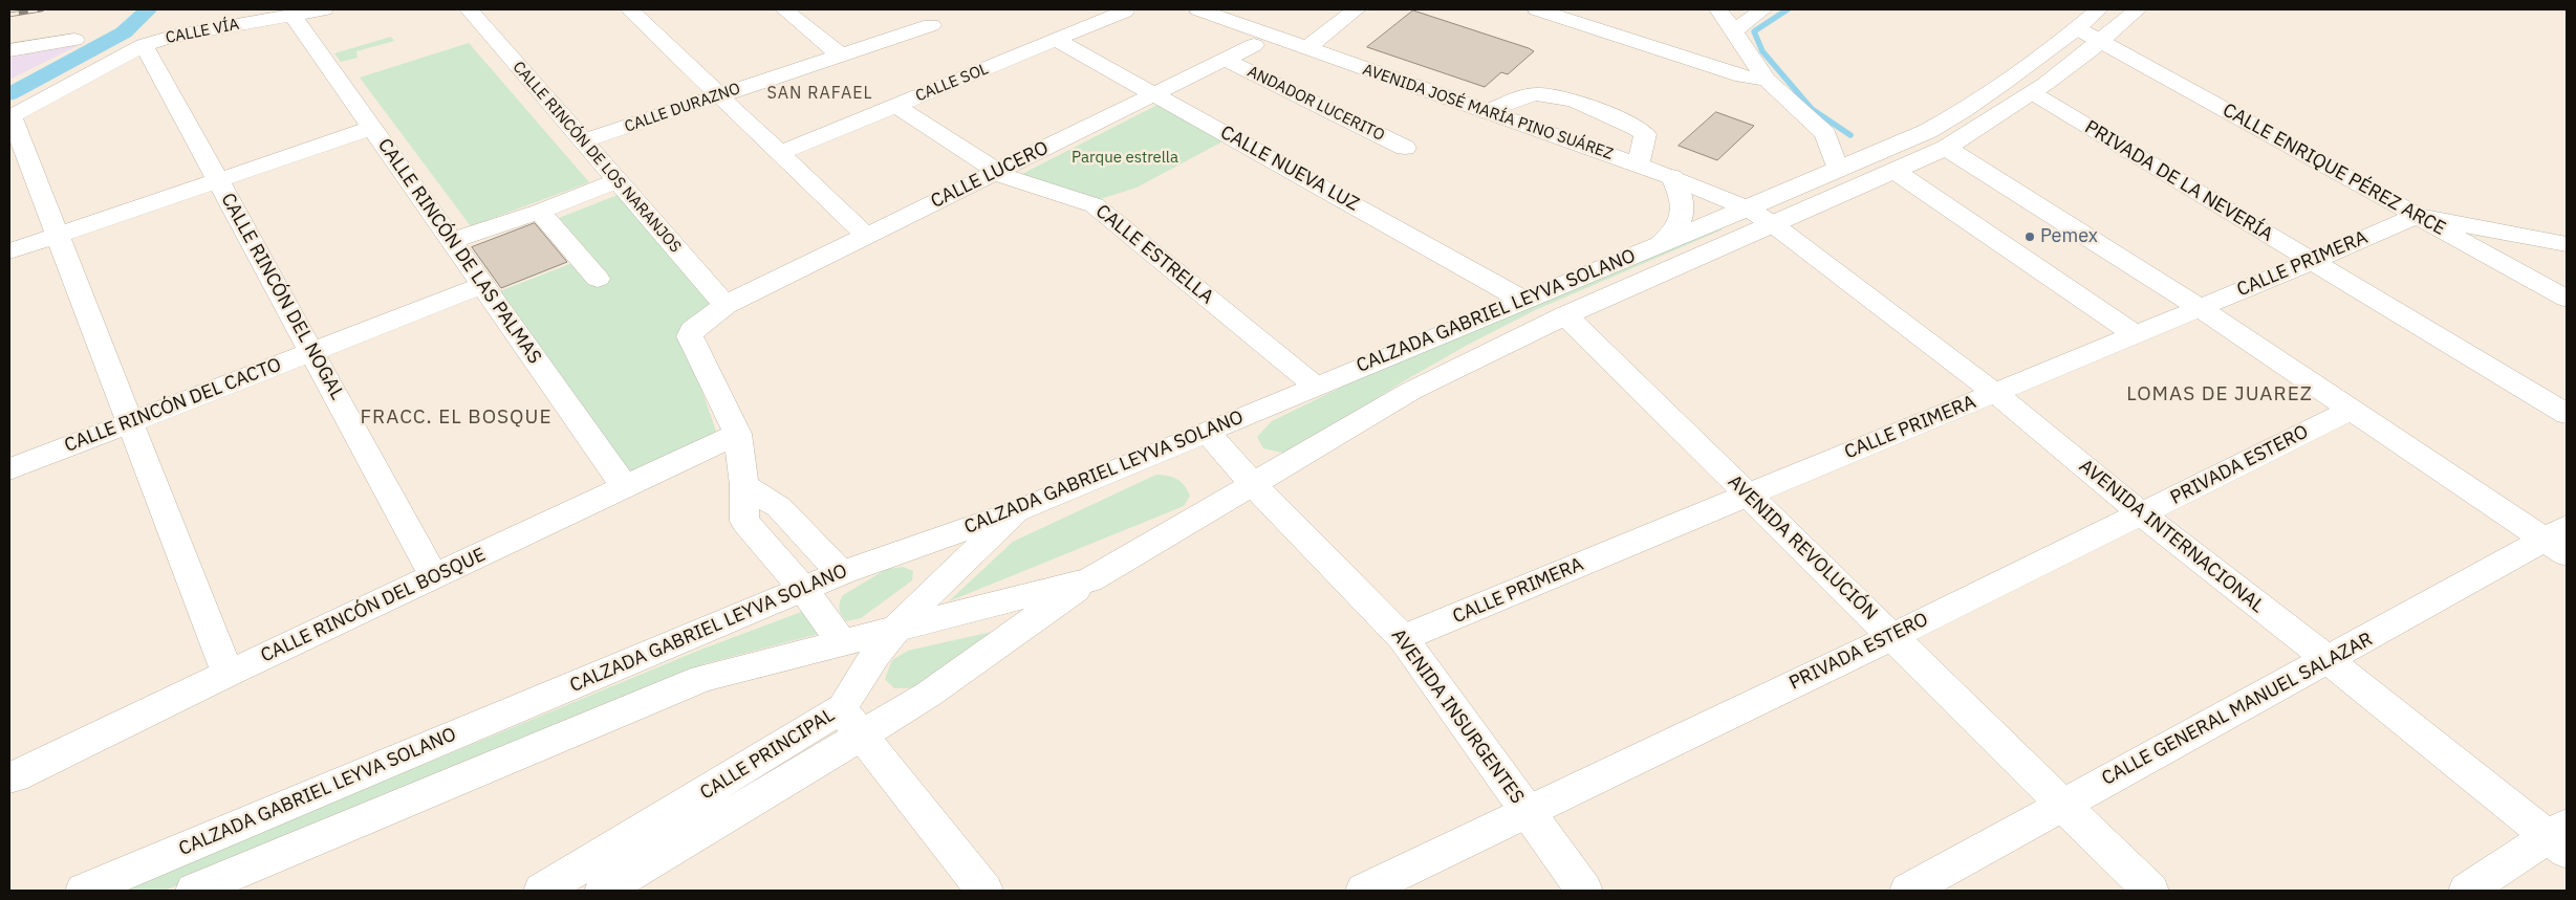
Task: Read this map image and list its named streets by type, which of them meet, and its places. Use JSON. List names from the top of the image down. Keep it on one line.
{"streets":{"street":["CALLE VÍA","CALLE SOL","ANDADOR LUCERITO","CALLE DURAZNO","AVENIDA JOSÉ MARÍA PINO SUÁREZ","CALLE RINCÓN DE LOS NARANJOS","CALLE NUEVA LUZ","CALLE ENRIQUE PÉREZ ARCE","CALLE LUCERO","PRIVADA DE LA NEVERÍA","CALLE RINCÓN DE LAS PALMAS","CALLE ESTRELLA","CALLE PRIMERA","CALLE RINCÓN DEL NOGAL","CALZADA GABRIEL LEYVA SOLANO","CALLE RINCÓN DEL CACTO","PRIVADA ESTERO","AVENIDA INTERNACIONAL","AVENIDA REVOLUCIÓN","CALLE RINCÓN DEL BOSQUE","CALLE GENERAL MANUEL SALAZAR","AVENIDA INSURGENTES","CALLE PRINCIPAL"]},"crossings":[["CALLE VÍA","CALLE RINCÓN DE LAS PALMAS"],["CALLE VÍA","CALLE RINCÓN DEL NOGAL"],["CALLE SOL","CALLE NUEVA LUZ"],["CALLE SOL","CALLE ESTRELLA"],["ANDADOR LUCERITO","CALLE LUCERO"],["CALLE DURAZNO","CALLE RINCÓN DE LOS NARANJOS"],["AVENIDA JOSÉ MARÍA PINO SUÁREZ","CALZADA GABRIEL LEYVA SOLANO"],["AVENIDA JOSÉ MARÍA PINO SUÁREZ","AVENIDA INTERNACIONAL"],["CALLE RINCÓN DE LOS NARANJOS","CALLE LUCERO"],["CALLE NUEVA LUZ","CALLE LUCERO"],["CALLE NUEVA LUZ","CALZADA GABRIEL LEYVA SOLANO"],["CALLE ENRIQUE PÉREZ ARCE","CALLE PRIMERA"],["CALLE ENRIQUE PÉREZ ARCE","CALZADA GABRIEL LEYVA SOLANO"],["CALLE LUCERO","CALLE ESTRELLA"],["CALLE LUCERO","CALLE RINCÓN DEL BOSQUE"],["PRIVADA DE LA NEVERÍA","CALLE PRIMERA"],["PRIVADA DE LA NEVERÍA","CALZADA GABRIEL LEYVA SOLANO"],["CALLE RINCÓN DE LAS PALMAS","CALLE RINCÓN DEL CACTO"],["CALLE RINCÓN DE LAS PALMAS","CALLE RINCÓN DEL BOSQUE"],["CALLE ESTRELLA","CALZADA GABRIEL LEYVA SOLANO"],["CALLE PRIMERA","AVENIDA INTERNACIONAL"],["CALLE PRIMERA","AVENIDA REVOLUCIÓN"],["CALLE PRIMERA","AVENIDA INSURGENTES"],["CALLE RINCÓN DEL NOGAL","CALLE RINCÓN DEL CACTO"],["CALLE RINCÓN DEL NOGAL","CALLE RINCÓN DEL BOSQUE"],["CALZADA GABRIEL LEYVA SOLANO","AVENIDA INTERNACIONAL"],["CALZADA GABRIEL LEYVA SOLANO","AVENIDA REVOLUCIÓN"],["CALZADA GABRIEL LEYVA SOLANO","AVENIDA INSURGENTES"],["CALZADA GABRIEL LEYVA SOLANO","CALLE PRINCIPAL"],["PRIVADA ESTERO","AVENIDA INTERNACIONAL"],["PRIVADA ESTERO","AVENIDA REVOLUCIÓN"],["PRIVADA ESTERO","AVENIDA INSURGENTES"],["AVENIDA INTERNACIONAL","CALLE GENERAL MANUEL SALAZAR"],["AVENIDA REVOLUCIÓN","CALLE GENERAL MANUEL SALAZAR"]],"districts":["SAN RAFAEL","LOMAS DE JUAREZ","FRACC. EL BOSQUE"],"parks":["Parque estrella"],"places":["Pemex"]}
